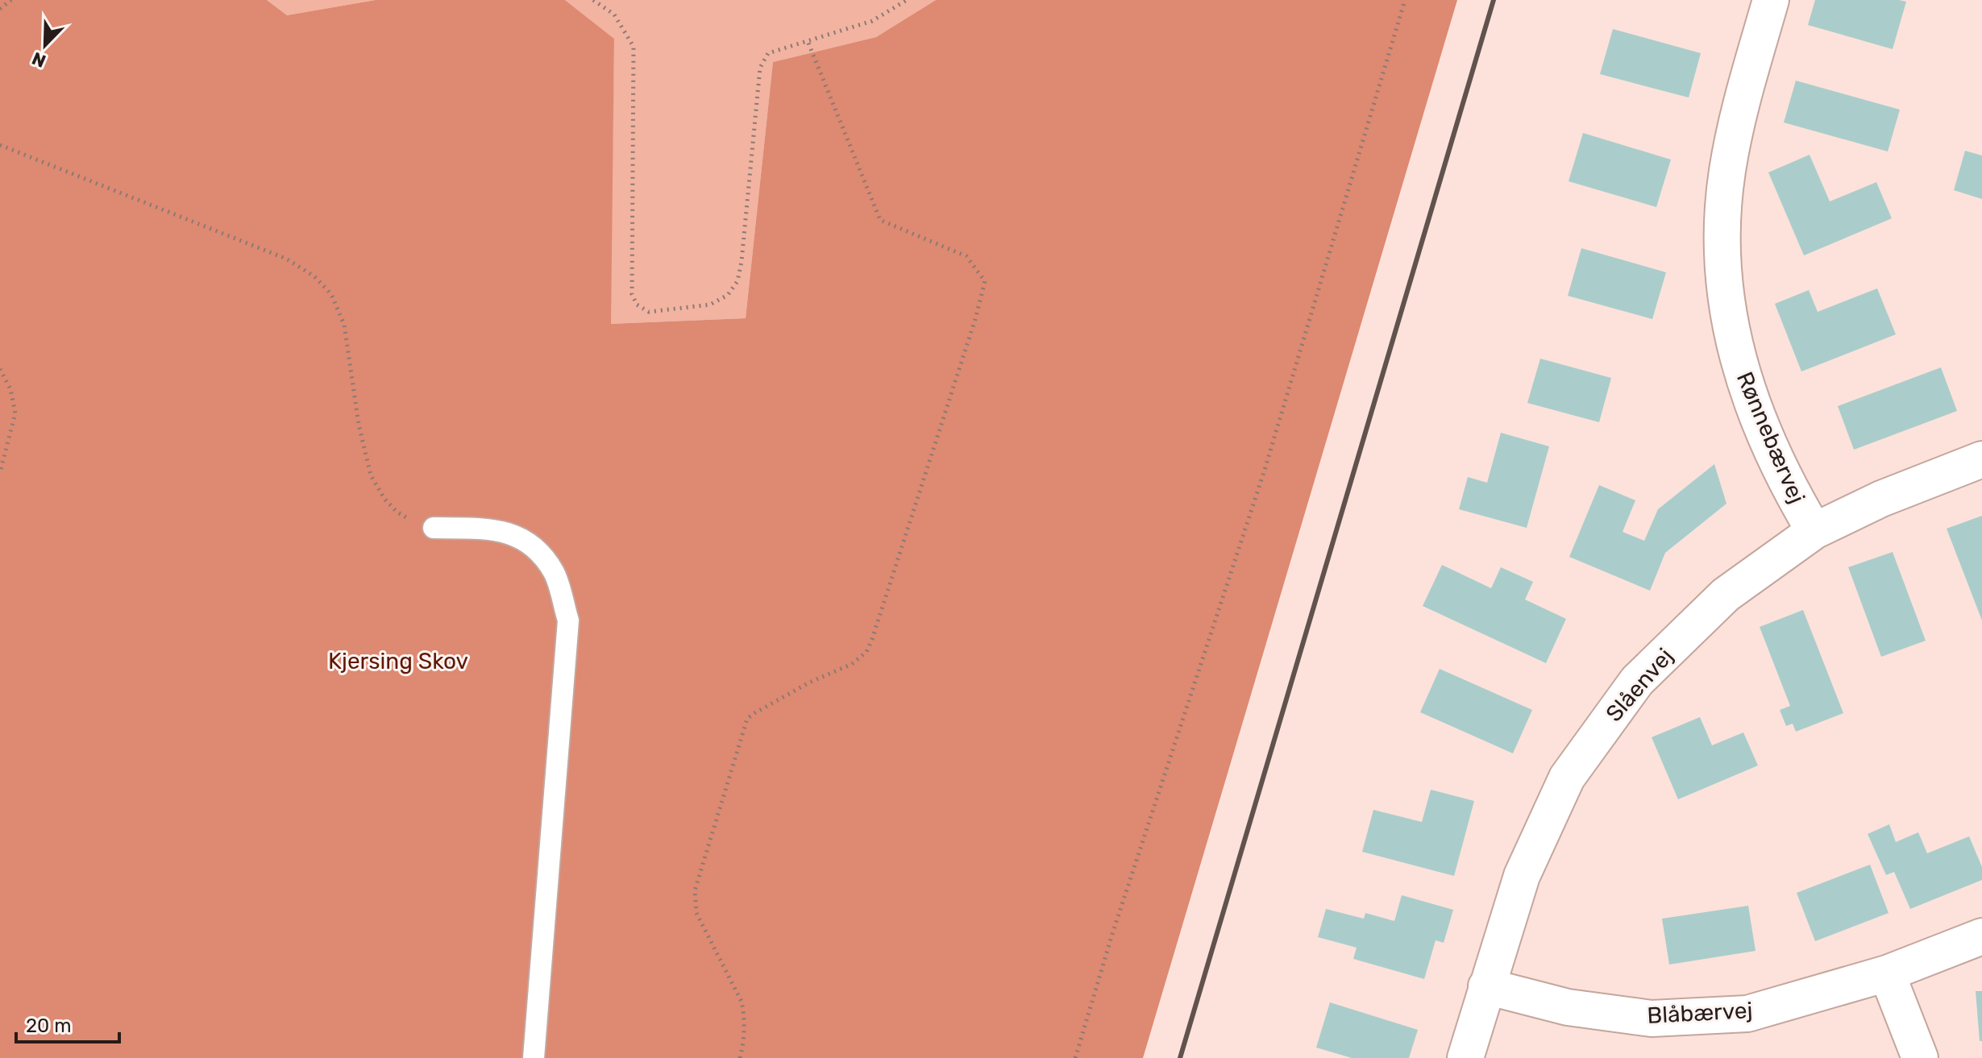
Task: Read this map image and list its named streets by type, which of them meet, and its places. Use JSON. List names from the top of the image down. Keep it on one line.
{"streets":{"street":["Rønnebærvej","Slåenvej","Blåbærvej"]},"crossings":[["Rønnebærvej","Slåenvej"],["Slåenvej","Blåbærvej"]],"parks":["Kjersing Skov"],"scale_bar":"20 m","north":"bottom left"}
